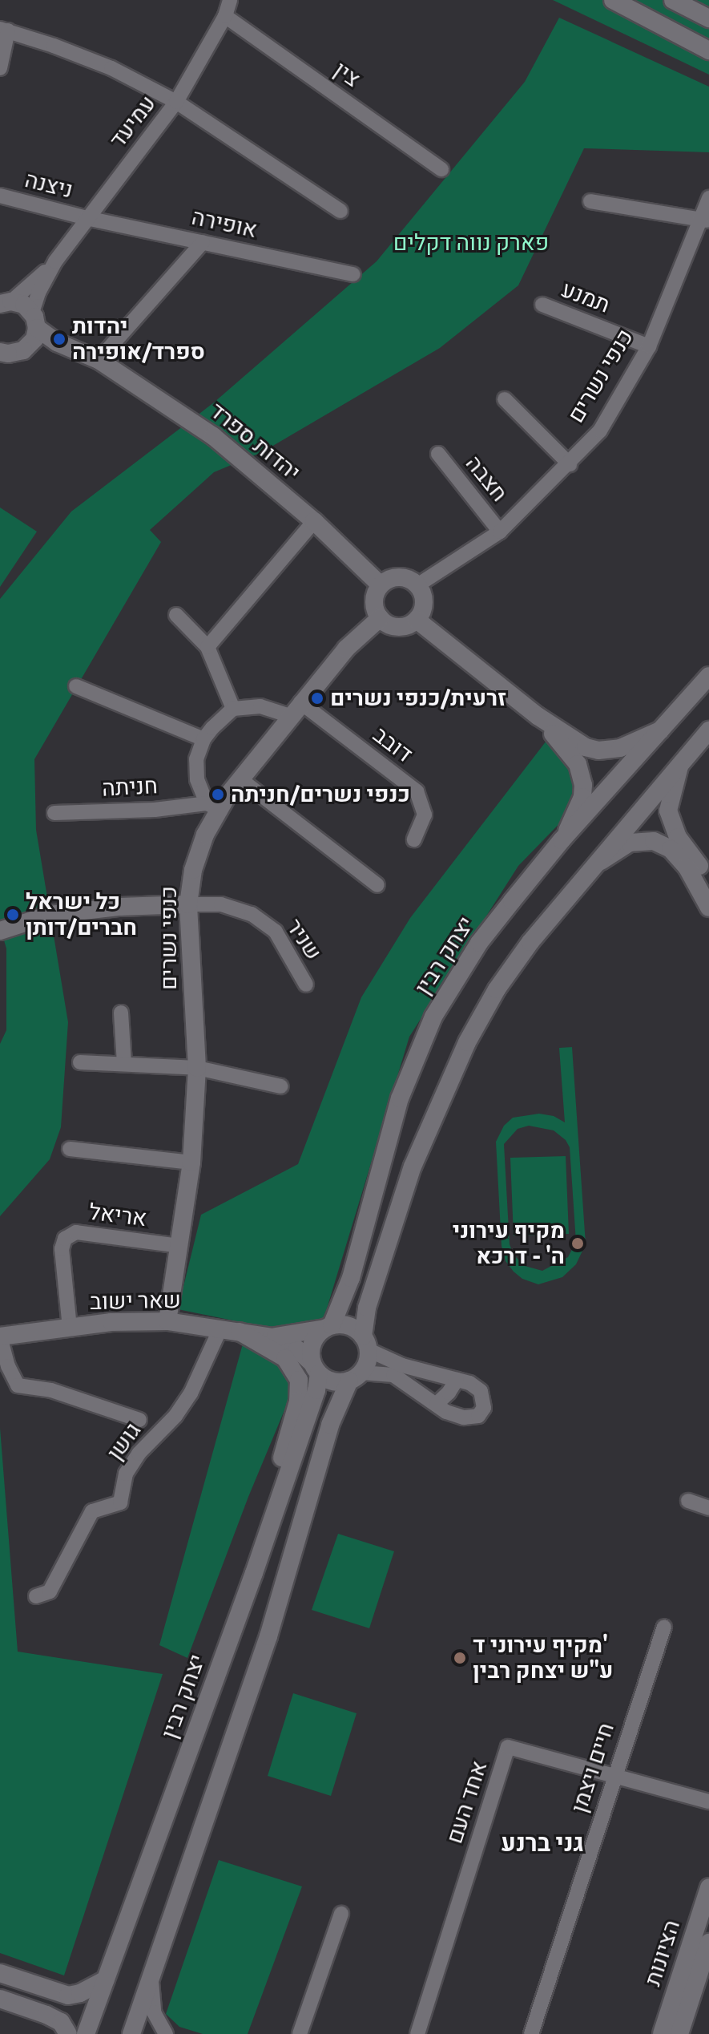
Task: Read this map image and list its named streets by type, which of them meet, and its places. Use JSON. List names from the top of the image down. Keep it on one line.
{"streets":{"main road":["כנפי נשרים","יהדות ספרד","יצחק רבין","שאר ישוב","הציונות"],"street":["צין","עמיעד","ניצנה","אופירה","תמנע","חצבה","דובב","חניתה","שניר","אריאל","גושן","חיים ויצמן","אחד העם"]},"crossings":[["צין","עמיעד"],["עמיעד","ניצנה"],["עמיעד","אופירה"],["עמיעד","יהדות ספרד"],["ניצנה","אופירה"],["תמנע","כנפי נשרים"],["כנפי נשרים","יהדות ספרד"],["כנפי נשרים","חצבה"],["כנפי נשרים","דובב"],["כנפי נשרים","חניתה"],["כנפי נשרים","שניר"],["כנפי נשרים","אריאל"],["כנפי נשרים","שאר ישוב"],["יצחק רבין","שאר ישוב"],["אריאל","שאר ישוב"],["שאר ישוב","גושן"],["חיים ויצמן","אחד העם"]],"districts":["גני ברנע"],"parks":["פארק נווה דקלים"],"places":["יהדות ספרד/אופירה","זרעית/כנפי נשרים","כנפי נשרים/חניתה","כל ישראל חברים/דותן","מקיף עירוני ה' - דרכא","מקיף עירוני ד' ע\"ש יצחק רבין"]}
